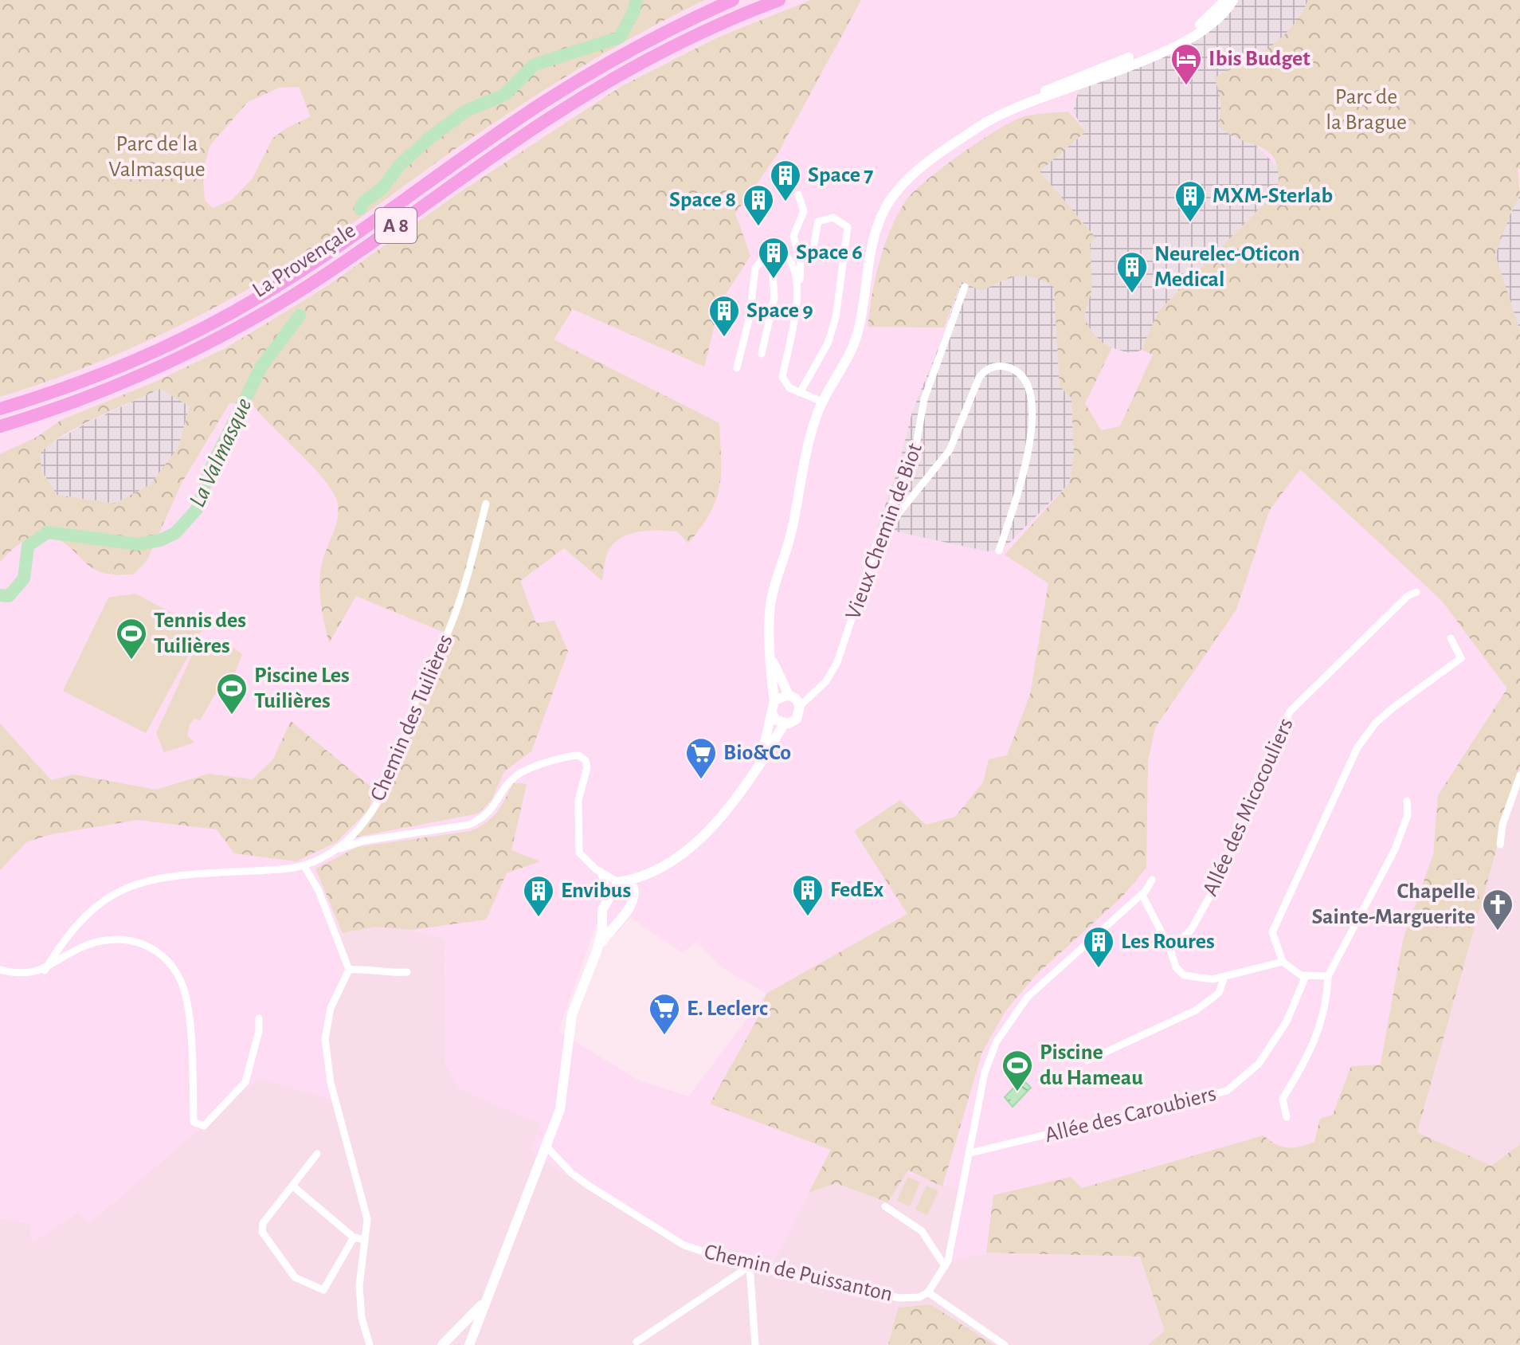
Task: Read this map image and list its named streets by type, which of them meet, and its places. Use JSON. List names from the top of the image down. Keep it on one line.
{"streets":{"highway":["A 8","La Provençale"],"street":["Vieux Chemin de Biot","Chemin des Tuilières","Allée des Micocouliers","Allée des Caroubiers","Chemin de Puissanton"]},"water":["La Valmasque"],"parks":["Parc de la Brague","Parc de la Valmasque"],"places":{"hotel":["Ibis Budget"],"building":["Space 7","MXM-Sterlab","Space 8","Space 6","Neurelec-Oticon Medical","Space 9","FedEx","Envibus","Les Roures"],"sports":["Tennis des Tuilières","Piscine Les Tuilières","Piscine du Hameau"],"supermarket":["Bio&Co","E. Leclerc"],"church":["Chapelle Sainte-Marguerite"]}}
